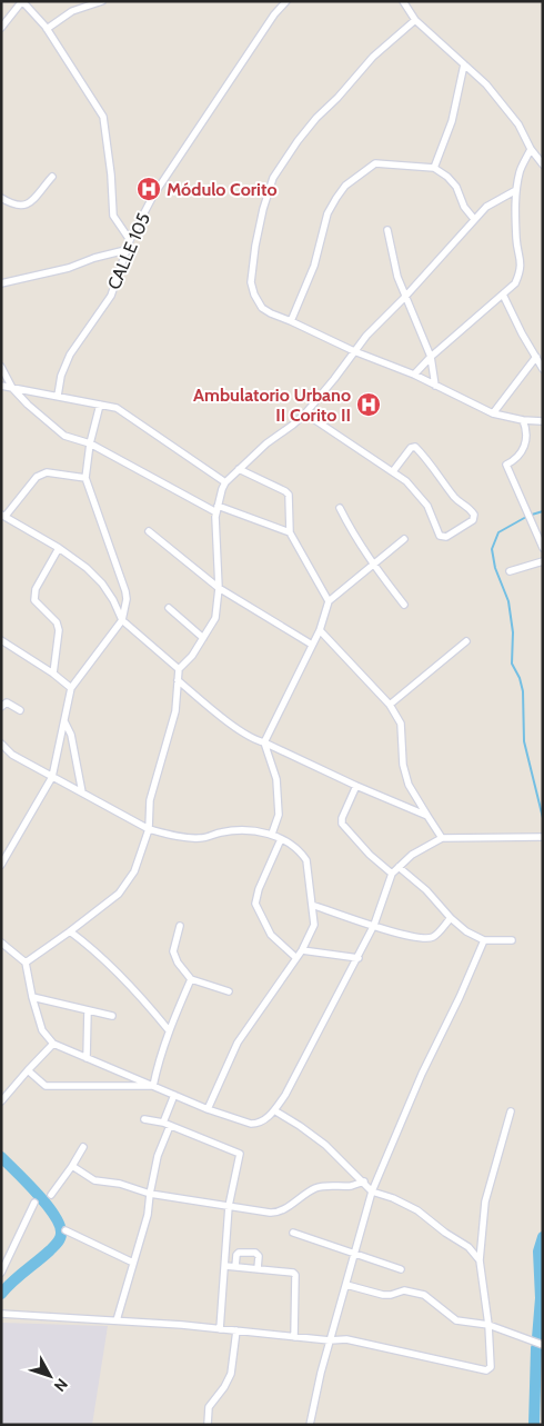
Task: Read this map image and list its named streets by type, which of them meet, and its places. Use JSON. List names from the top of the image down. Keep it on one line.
{"streets":{"street":["CALLE 105"]},"places":{"hospital":["Módulo Corito","Ambulatorio Urbano II Corito II"]},"north":"bottom right"}
